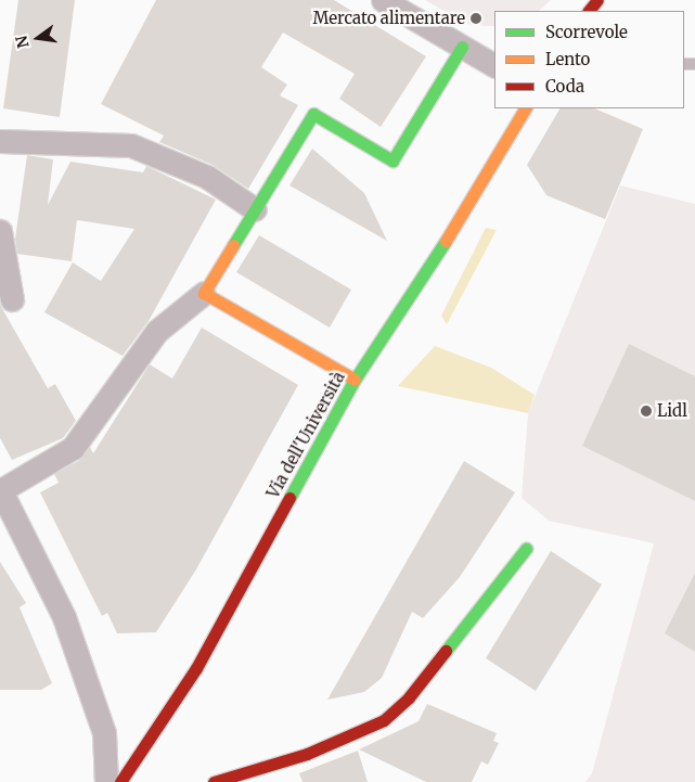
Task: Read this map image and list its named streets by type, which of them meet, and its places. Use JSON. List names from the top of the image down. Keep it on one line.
{"streets":{"street":["Via dell'Università"]},"places":["Mercato alimentare","Lidl"],"legend":["Scorrevole","Lento","Coda"],"north":"left"}
